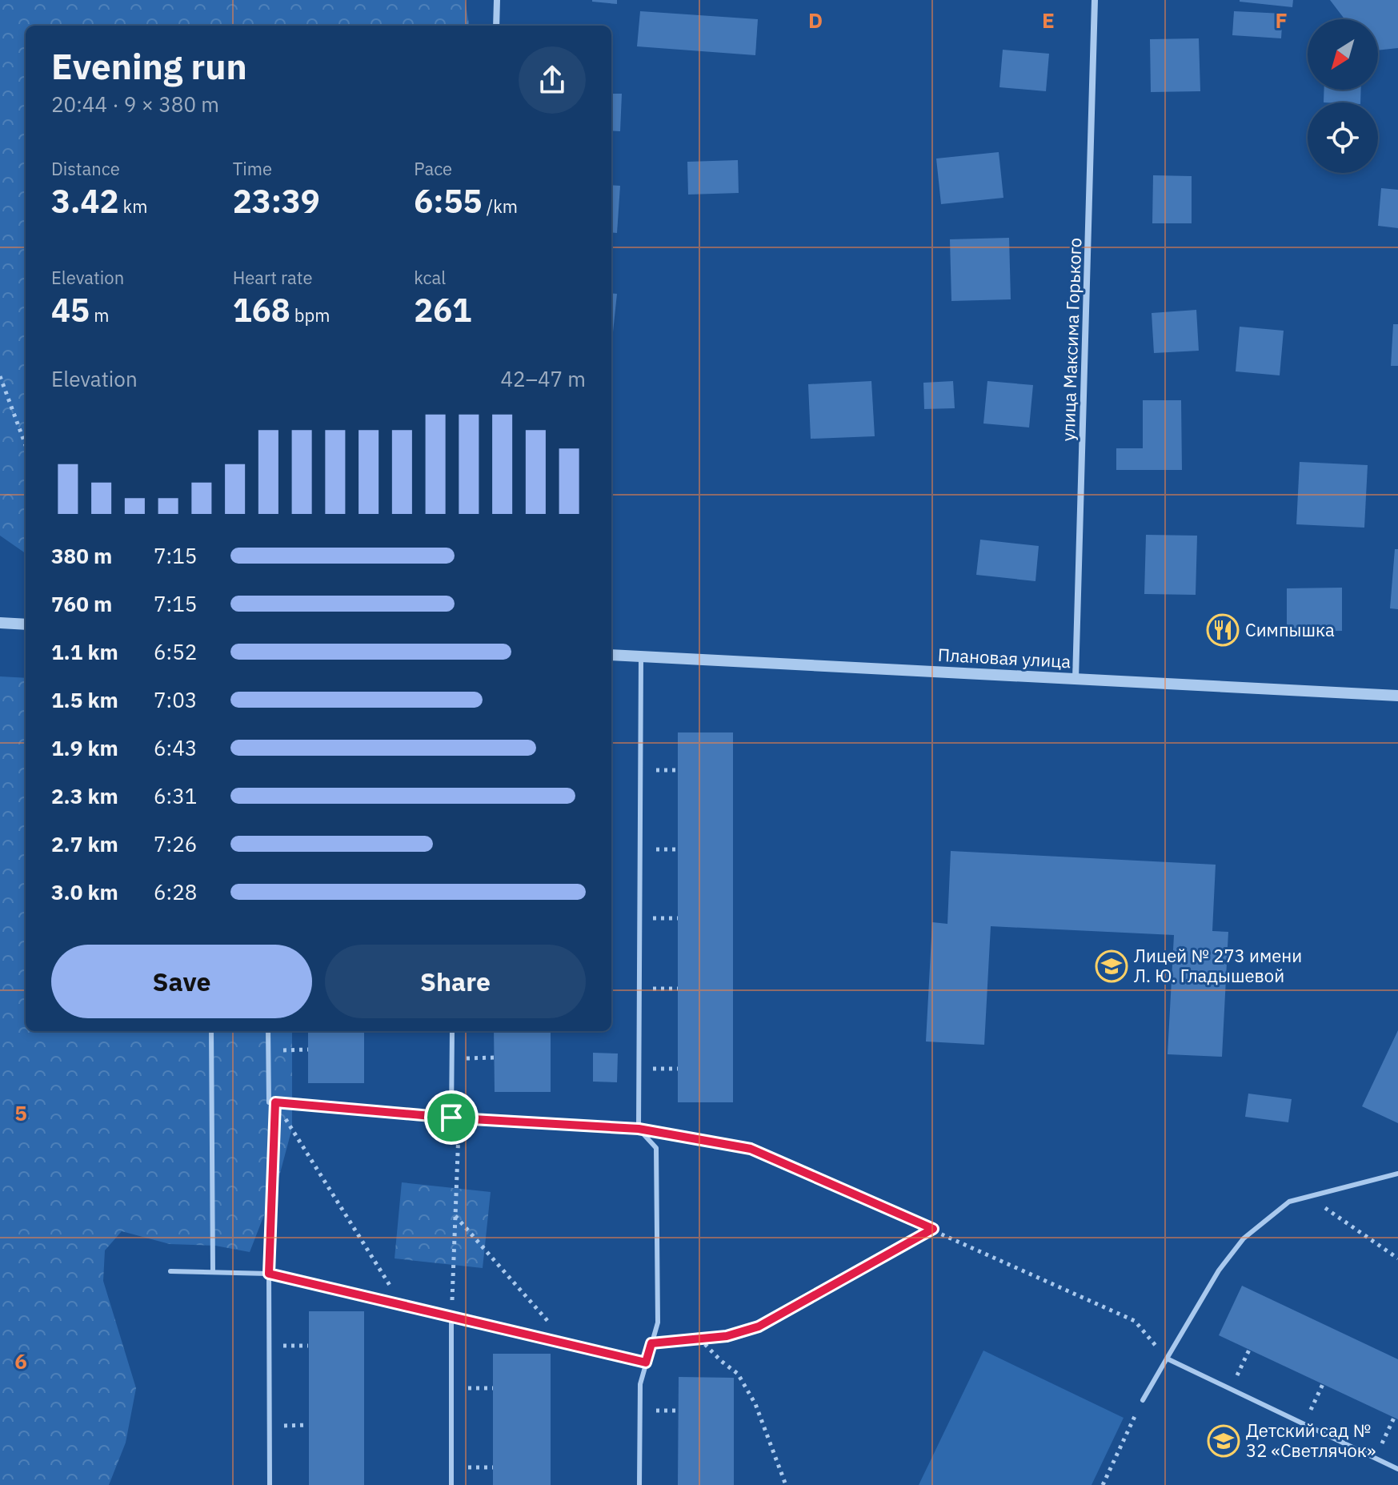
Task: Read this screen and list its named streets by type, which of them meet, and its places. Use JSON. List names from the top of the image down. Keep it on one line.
{"streets":{"street":["улица Максима Горького","Плановая улица"]},"crossings":[["улица Максима Горького","Плановая улица"]],"places":{"restaurant":["Симпышка"],"school or university":["Лицей № 273 имени Л. Ю. Гладышевой","Детский сад № 32 «Светлячок»"]},"north":"bottom left","page":{"heading":["Evening run","20:44 · 9 × 380 m"],"stats":[["Distance","3.42 km"],["Time","23:39"],["Pace","6:55 /km"],["Elevation","45 m"],["Heart rate","168 bpm"],["kcal","261"]],"chart":["Elevation","42–47 m"],"list":[{"name":"380 m","note":"7:15"},{"name":"760 m","note":"7:15"},{"name":"1.1 km","note":"6:52"},{"name":"1.5 km","note":"7:03"},{"name":"1.9 km","note":"6:43"},{"name":"2.3 km","note":"6:31"},{"name":"2.7 km","note":"7:26"},{"name":"3.0 km","note":"6:28"}],"buttons":["Save","Share"]},"grid":{"columns":["D","E","F"],"rows":["5","6"]}}
